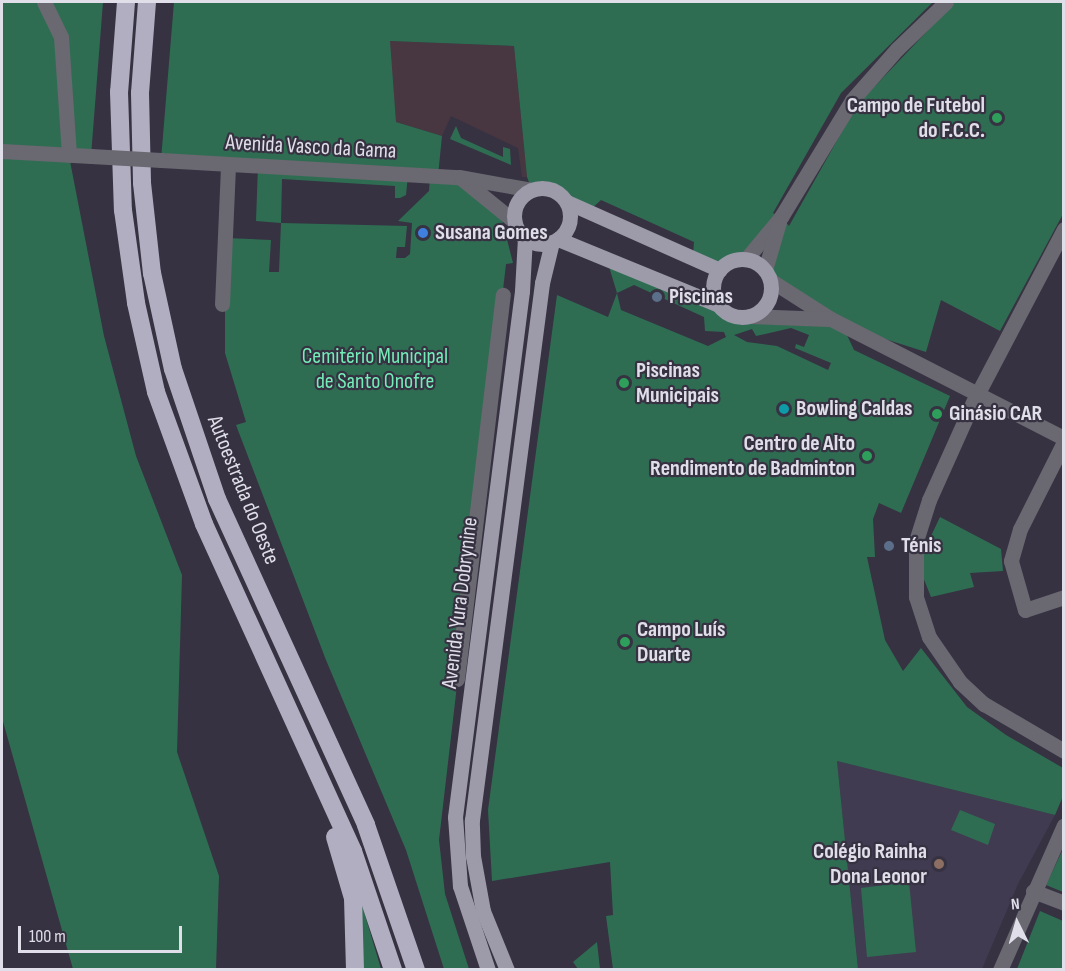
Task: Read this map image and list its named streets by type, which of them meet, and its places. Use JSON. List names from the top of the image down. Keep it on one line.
{"streets":{"highway":["Autoestrada do Oeste"],"main road":["Avenida Yura Dobrynine"],"street":["Avenida Vasco da Gama"]},"crossings":[["Avenida Vasco da Gama","Avenida Yura Dobrynine"]],"parks":["Cemitério Municipal de Santo Onofre"],"places":["Campo de Futebol do F.C.C.","Susana Gomes","Piscinas","Piscinas Municipais","Bowling Caldas","Ginásio CAR","Centro de Alto Rendimento de Badminton","Ténis","Campo Luís Duarte","Colégio Rainha Dona Leonor"],"scale_bar":"100 m","north":"top"}
